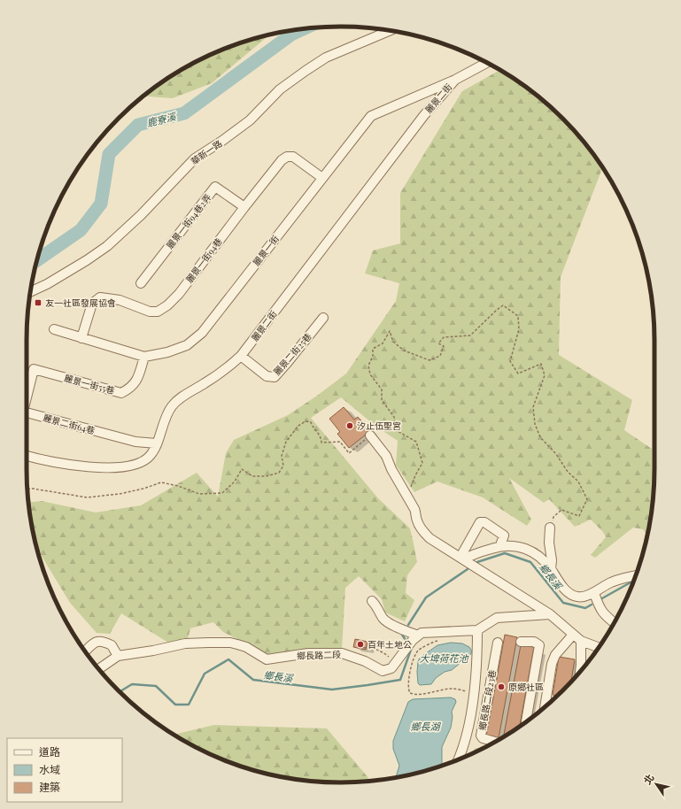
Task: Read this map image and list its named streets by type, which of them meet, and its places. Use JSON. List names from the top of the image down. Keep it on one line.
{"streets":{"street":["麗景二街","華新一路","麗景一街94巷2弄","麗景一街","麗景一街94巷","麗景二街25巷","麗景一街55巷","麗景二街64巷","鄉長路二段","鄉長路二段23巷"]},"crossings":[["麗景二街","麗景一街"],["麗景二街","麗景二街25巷"],["麗景二街","麗景二街64巷"],["麗景一街94巷2弄","麗景一街94巷"],["麗景一街","麗景一街94巷"],["麗景一街","麗景一街55巷"],["麗景一街55巷","麗景二街64巷"]],"water":["鹿寮溪","鄉長溪","大埤荷花池","鄉長湖"],"places":{"transit":["友一社區發展協會"],"other":["汐止伍聖宮","百年土地公","原鄉社區"]},"legend":["道路","水域","建築"],"north":"top left"}
